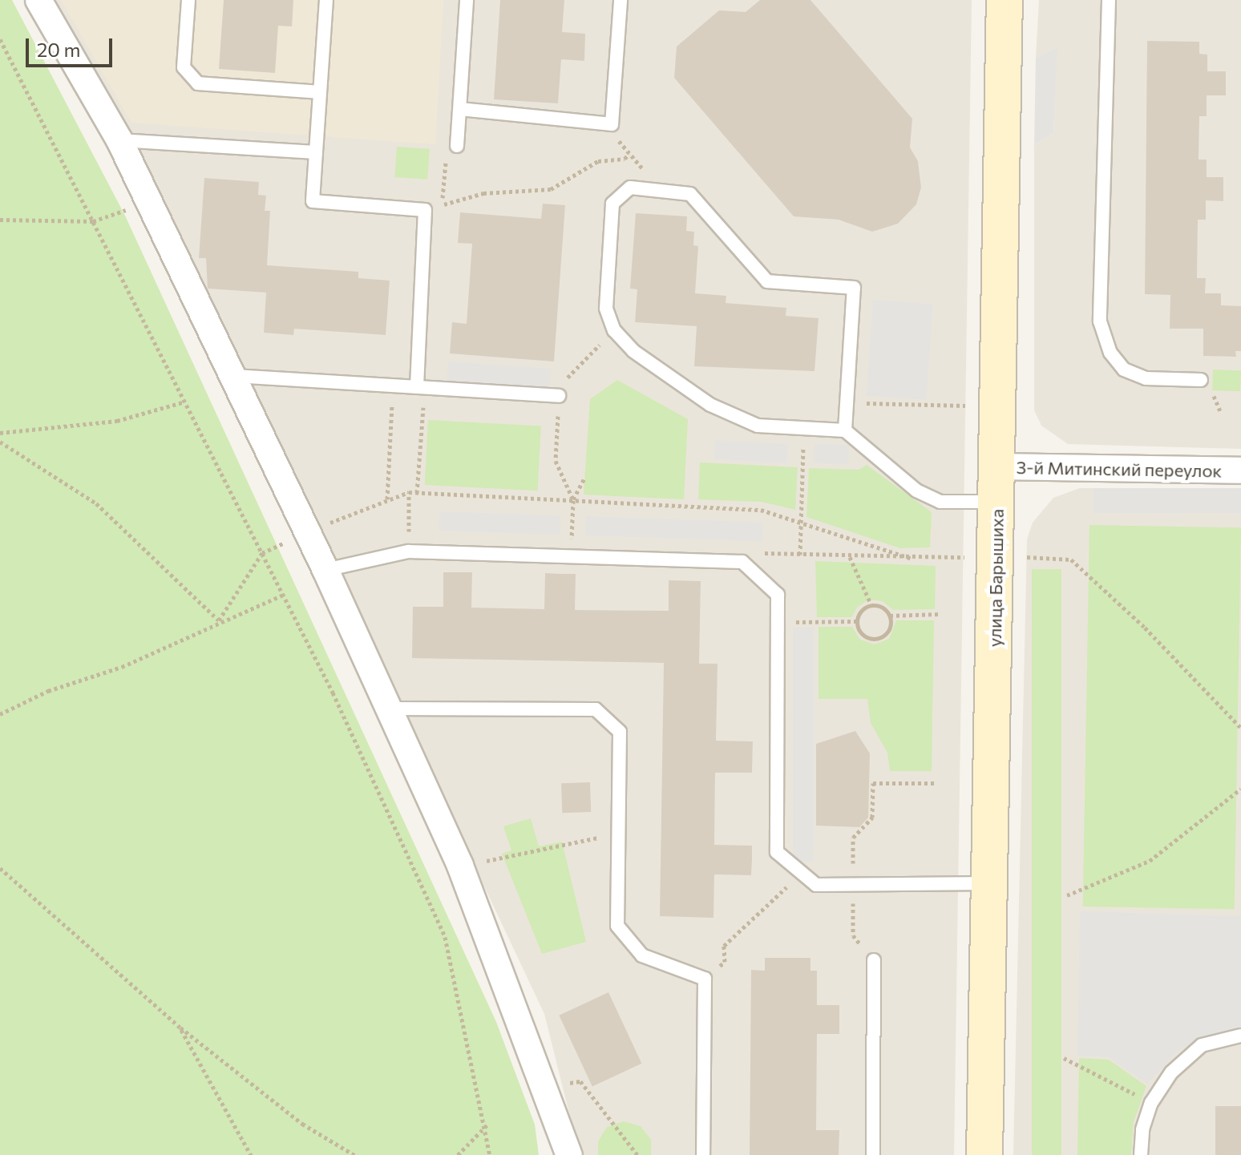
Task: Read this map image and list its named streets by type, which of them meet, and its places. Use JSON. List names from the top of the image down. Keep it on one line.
{"streets":{"main road":["улица Барышиха"],"street":["3-й Митинский переулок"]},"crossings":[["3-й Митинский переулок","улица Барышиха"]],"scale_bar":"20 m"}
